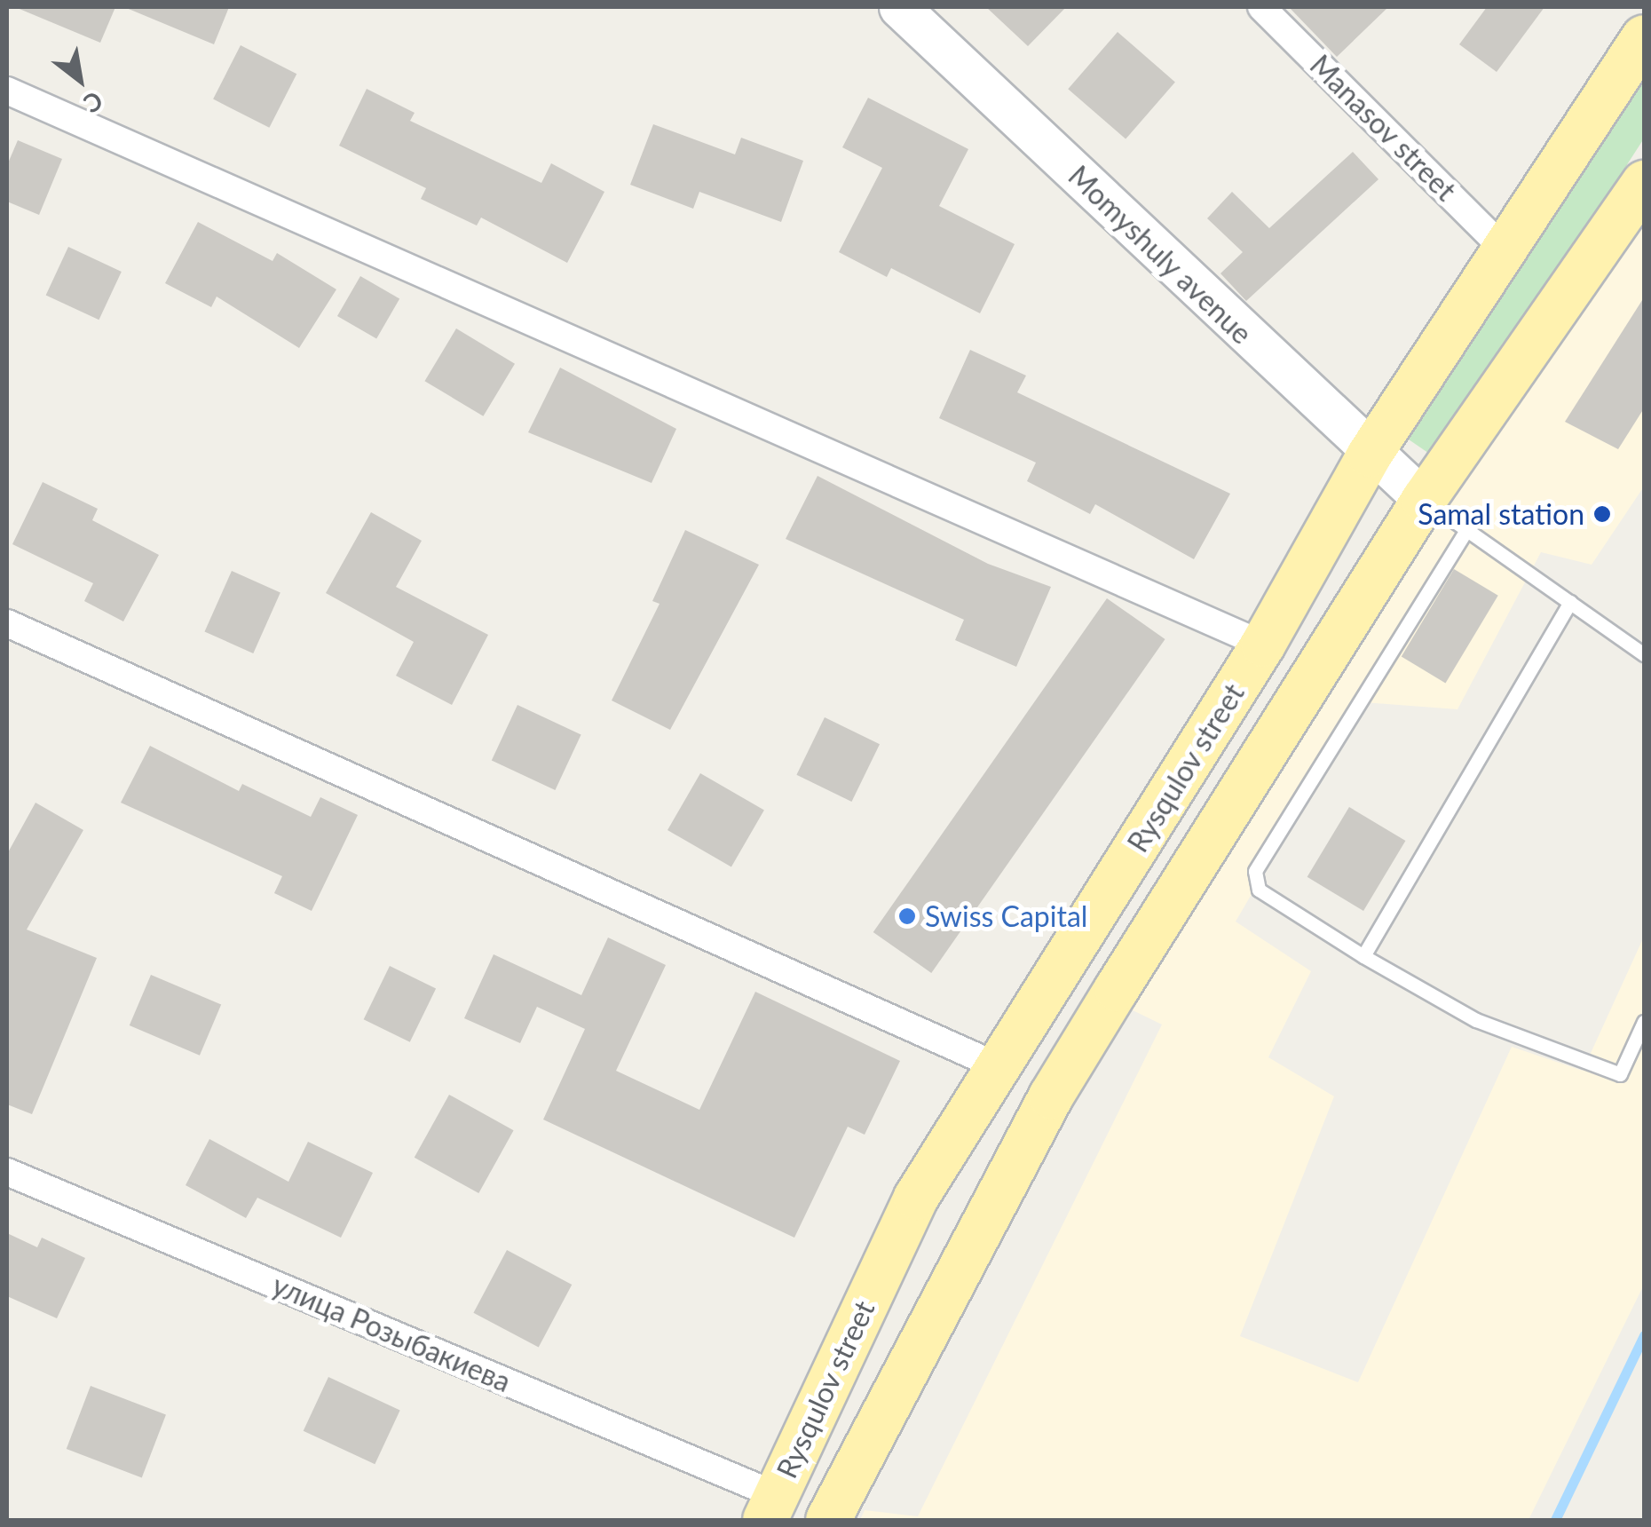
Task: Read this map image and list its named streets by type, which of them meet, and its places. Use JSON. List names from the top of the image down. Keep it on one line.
{"streets":{"main road":["Momyshuly avenue","Rysqulov street"],"street":["Manasov street","улица Розыбакиева"]},"crossings":[["Manasov street","Rysqulov street"],["Momyshuly avenue","Rysqulov street"],["Rysqulov street","улица Розыбакиева"]],"places":["Samal station","Swiss Capital"],"north":"bottom right"}
